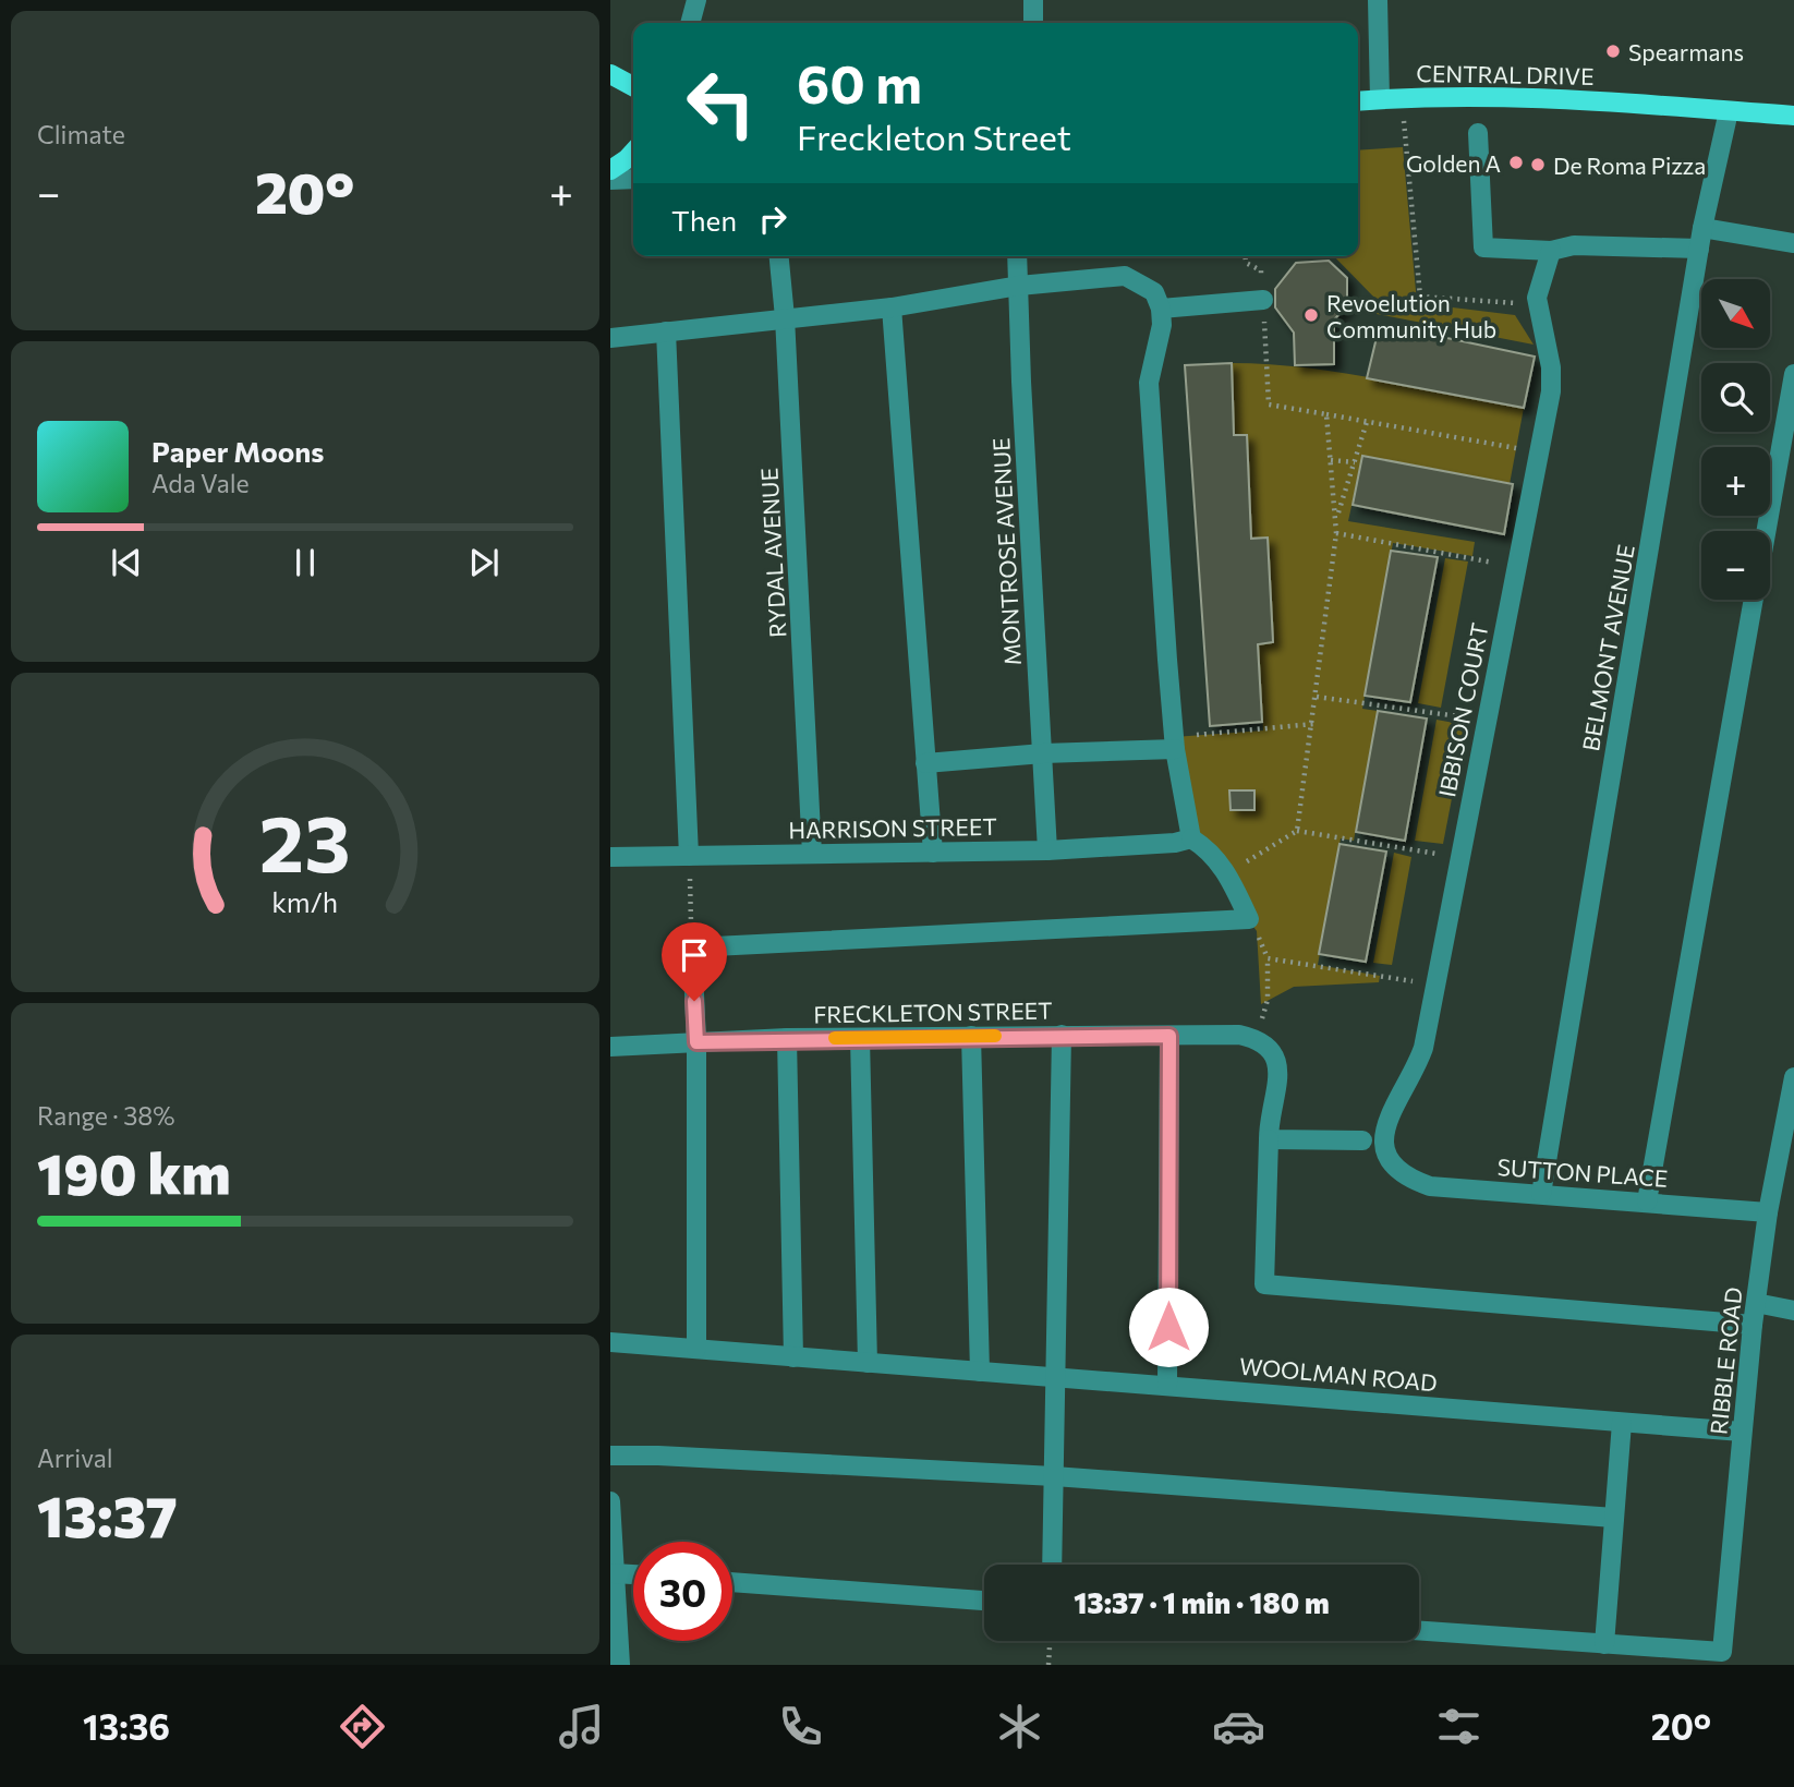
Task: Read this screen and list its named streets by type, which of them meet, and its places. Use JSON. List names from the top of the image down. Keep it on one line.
{"streets":{"main road":["CENTRAL DRIVE"],"street":["MONTROSE AVENUE","RYDAL AVENUE","BELMONT AVENUE","IBBISON COURT","HARRISON STREET","FRECKLETON STREET","SUTTON PLACE","RIBBLE ROAD","WOOLMAN ROAD"]},"crossings":[["CENTRAL DRIVE","BELMONT AVENUE"],["MONTROSE AVENUE","HARRISON STREET"],["RYDAL AVENUE","HARRISON STREET"],["BELMONT AVENUE","SUTTON PLACE"],["IBBISON COURT","SUTTON PLACE"],["SUTTON PLACE","RIBBLE ROAD"],["RIBBLE ROAD","WOOLMAN ROAD"]],"places":["Spearmans","Golden A","De Roma Pizza","Revoelution Community Hub"],"north":"bottom right","page":{"tile":["Climate",["Range · 38%","190 km"],["Arrival","13:37"]],"turn":["60 m","Freckleton Street"],"heat":["−","20°","+"],"then":"Then","map_buttons":["+","−"],"song":["Paper Moons","Ada Vale"],"limit":"30","trip":"13:37 · 1 min · 180 m","tabs":["13:36","20°"],"gauge":["23","km/h"]}}
